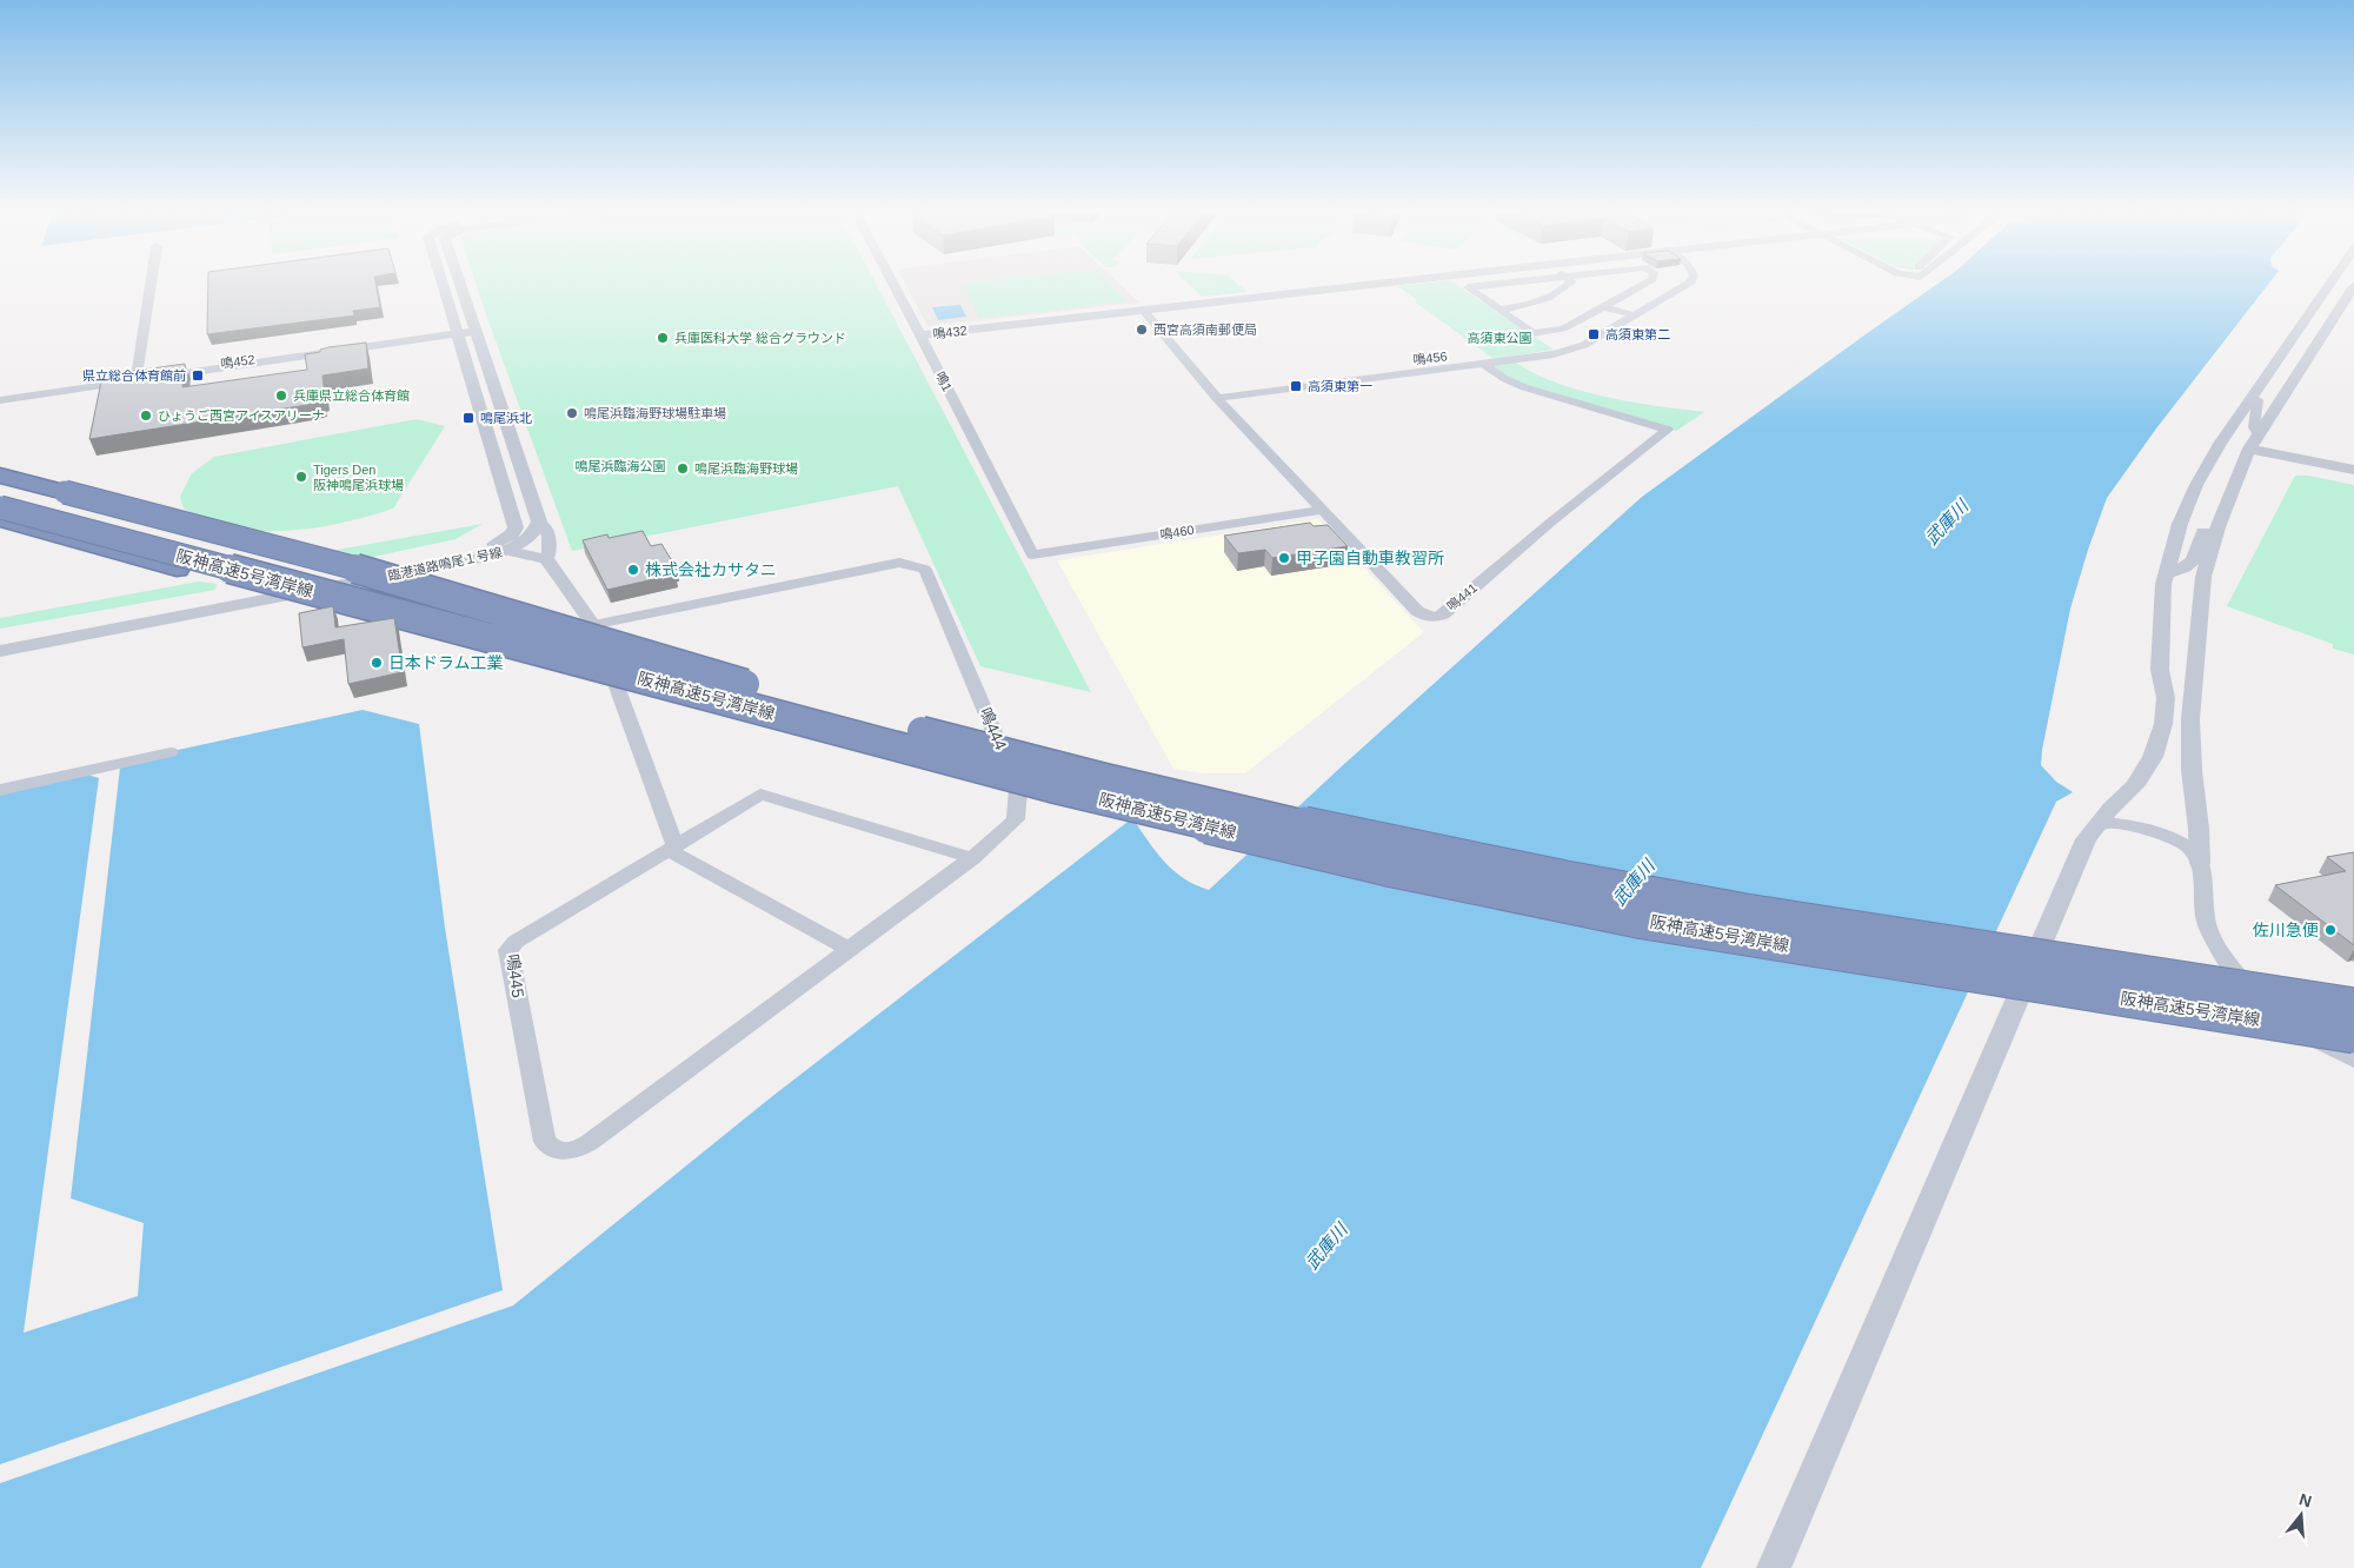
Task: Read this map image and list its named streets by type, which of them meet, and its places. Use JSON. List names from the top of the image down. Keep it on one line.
{"streets":{"highway":["阪神高速5号湾岸線"],"street":["鳴432","鳴456","鳴452","鳴1","鳴460","臨港道路鳴尾１号線","鳴441","鳴444","鳴445"]},"crossings":[["鳴432","鳴1"],["鳴432","鳴441"],["鳴456","鳴441"],["鳴452","臨港道路鳴尾１号線"],["鳴1","鳴460"],["鳴460","鳴441"],["鳴444","鳴445"]],"water":["武庫川"],"parks":["高須東公園","鳴尾浜臨海公園"],"places":{"other":["西宮高須南郵便局","兵庫医科大学 総合グラウンド","兵庫県立総合体育館","鳴尾浜臨海野球場駐車場","ひょうご西宮アイスアリーナ","鳴尾浜臨海野球場","Tigers Den 阪神鳴尾浜球場","甲子園自動車教習所","株式会社カサタニ","日本ドラム工業","佐川急便"],"transit":["高須東第二","県立総合体育館前","高須東第一","鳴尾浜北"]},"north":"top"}
